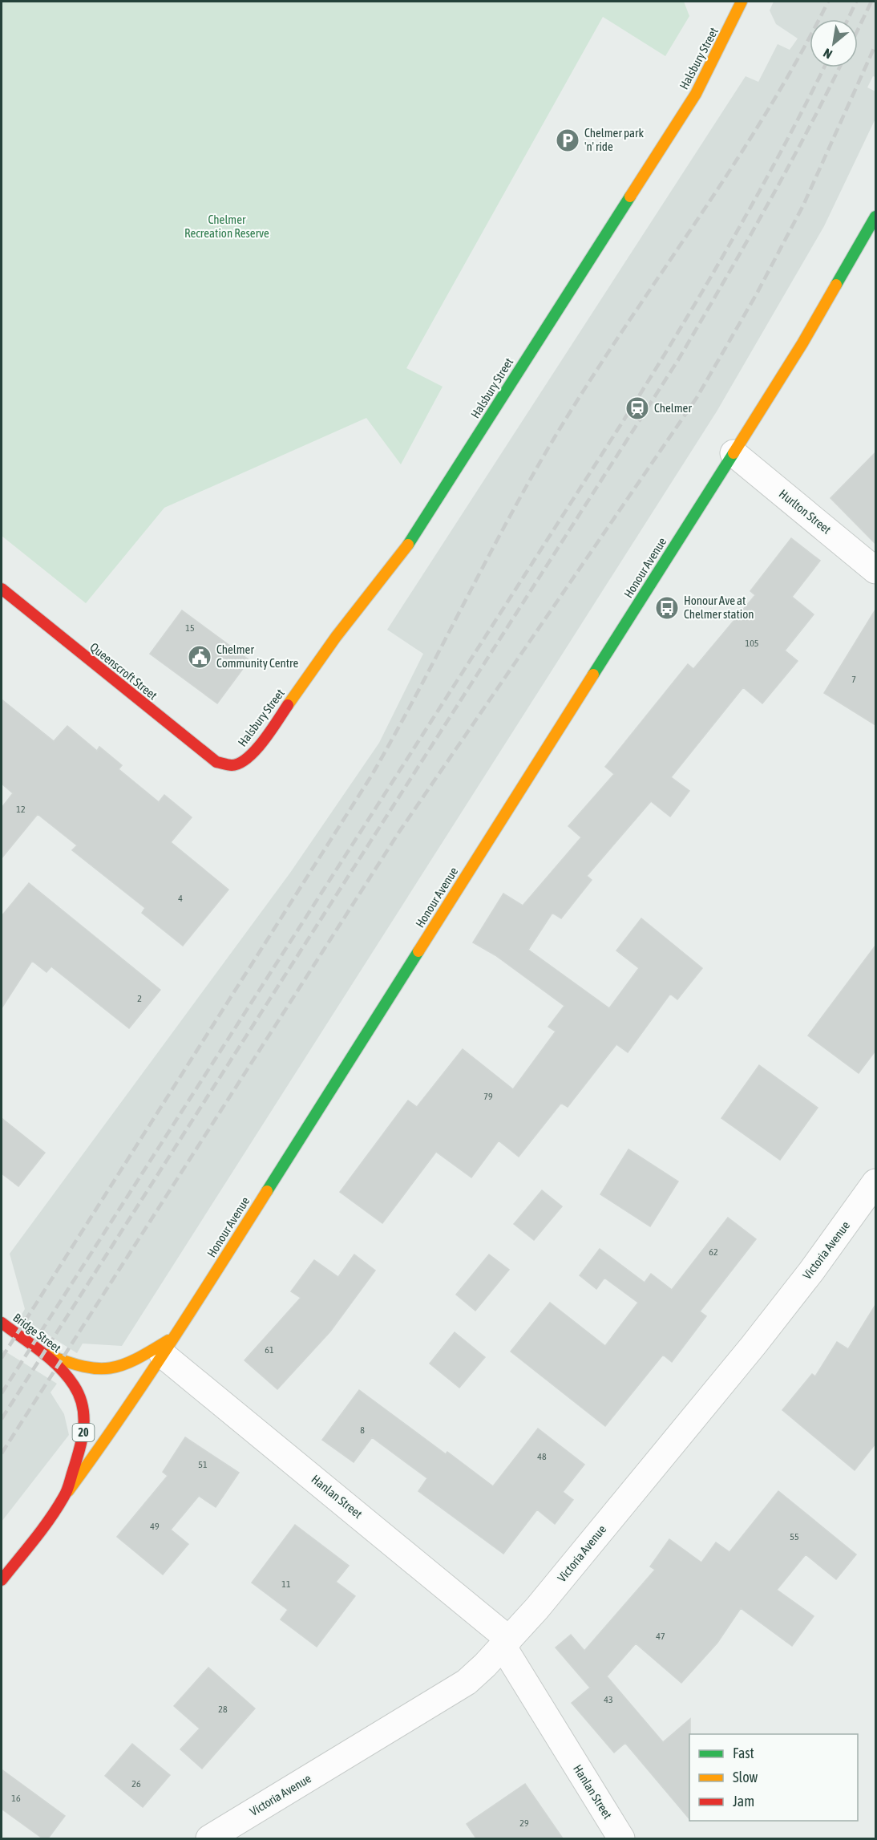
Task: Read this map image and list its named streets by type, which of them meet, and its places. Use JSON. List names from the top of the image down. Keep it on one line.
{"streets":{"main road":["Halsbury Street","Honour Avenue","Queenscroft Street","Bridge Street","20"],"street":["Hurlton Street","Victoria Avenue","Hanlan Street"]},"crossings":[["Halsbury Street","Queenscroft Street"],["Hurlton Street","Honour Avenue"],["Honour Avenue","Bridge Street"],["Honour Avenue","Hanlan Street"],["Victoria Avenue","Hanlan Street"]],"parks":["Chelmer Recreation Reserve"],"places":{"parking":["Chelmer park 'n' ride"],"station":["Chelmer"],"bus stop":["Honour Ave at Chelmer station"],"public building":["Chelmer Community Centre"]},"house_numbers":["15","105","7","12","4","2","79","62","61","8","48","51","49","55","11","47","43","28","26","16","29"],"legend":["Fast","Slow","Jam"],"north":"bottom left"}
